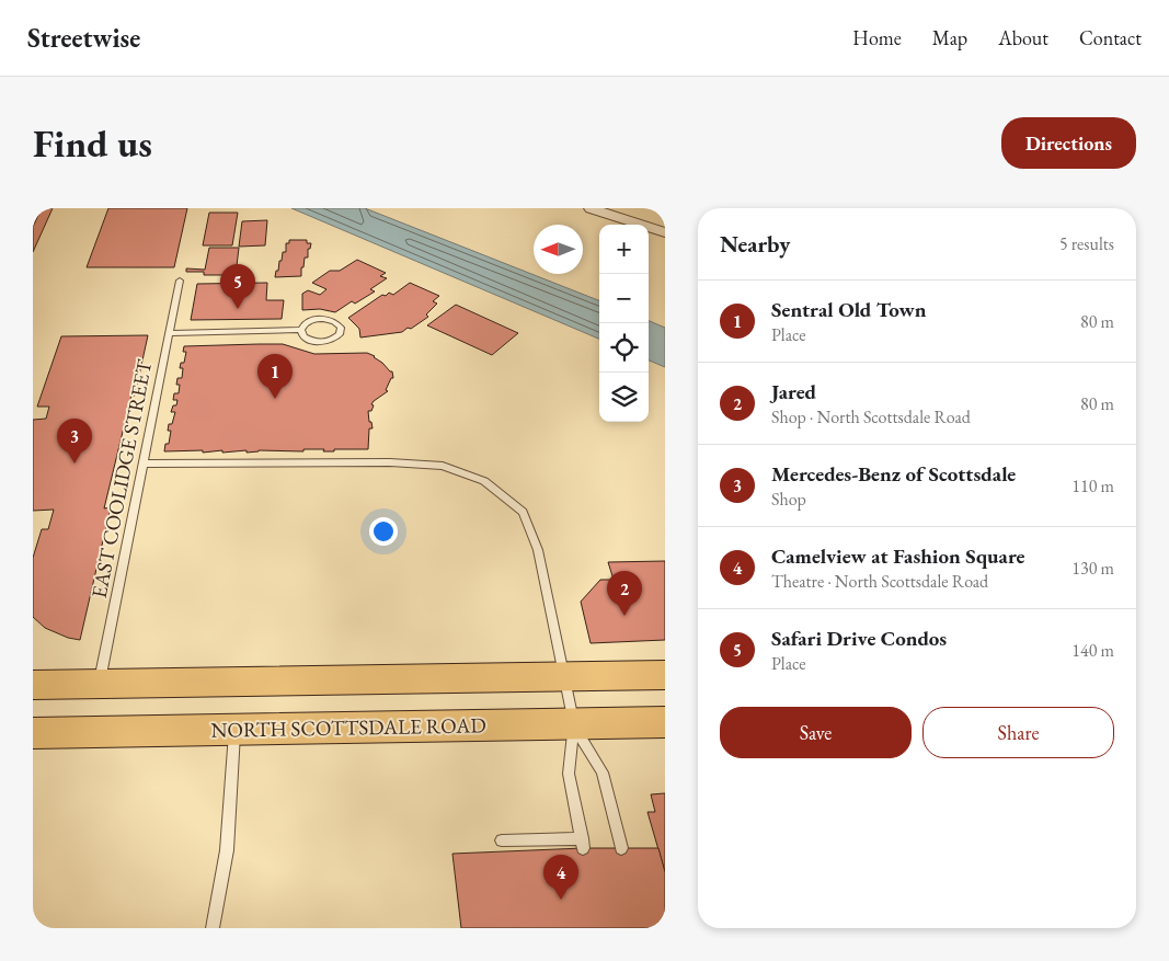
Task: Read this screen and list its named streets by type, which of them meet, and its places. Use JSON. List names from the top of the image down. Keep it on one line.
{"streets":{"main road":["NORTH SCOTTSDALE ROAD"],"lane":["EAST COOLIDGE STREET"]},"north":"left","page":{"header":"Streetwise","nav":["Home","Map","About","Contact"],"buttons":["Directions",["Save","Share"]],"title":"Find us","heading":["Nearby","5 results"],"map_buttons":["+","−"],"pins":["5","1","3","2","4"],"list":[{"mark":"1","name":"Sentral Old Town","note":"Place","value":"80 m"},{"mark":"2","name":"Jared","note":"Shop · North Scottsdale Road","value":"80 m"},{"mark":"3","name":"Mercedes-Benz of Scottsdale","note":"Shop","value":"110 m"},{"mark":"4","name":"Camelview at Fashion Square","note":"Theatre · North Scottsdale Road","value":"130 m"},{"mark":"5","name":"Safari Drive Condos","note":"Place","value":"140 m"}]}}
